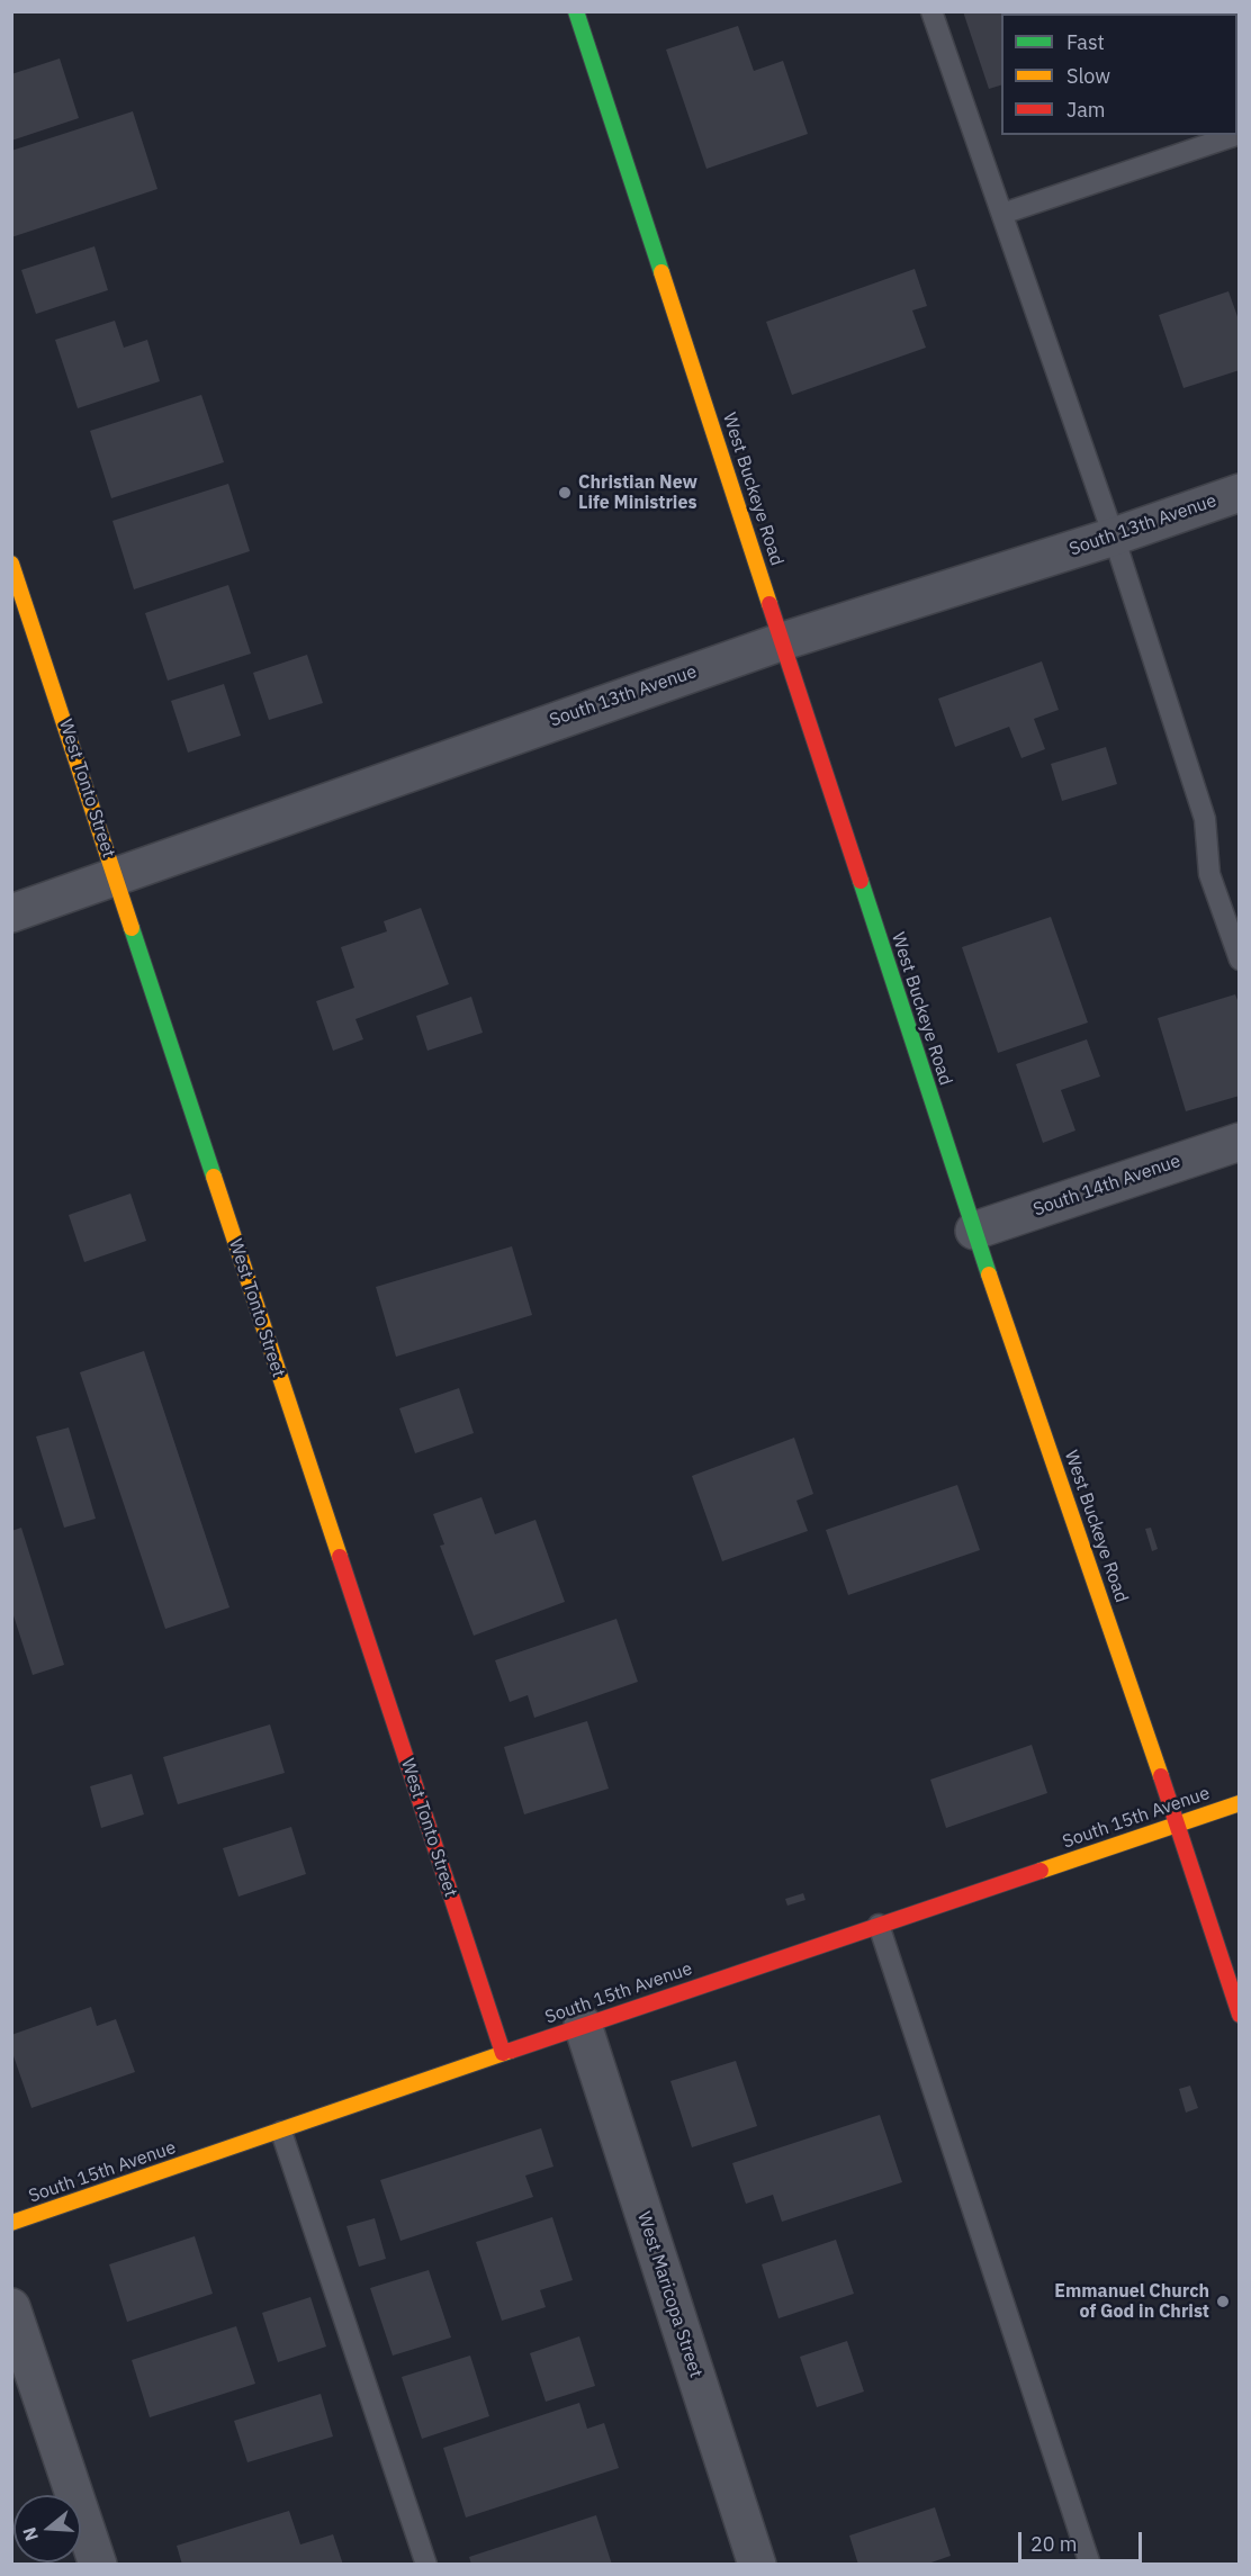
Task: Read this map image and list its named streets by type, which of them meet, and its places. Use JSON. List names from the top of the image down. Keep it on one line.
{"streets":{"main road":["West Buckeye Road","West Tonto Street","South 15th Avenue"],"street":["South 13th Avenue","South 14th Avenue","West Maricopa Street"]},"crossings":[["West Buckeye Road","South 13th Avenue"],["West Buckeye Road","South 14th Avenue"],["West Buckeye Road","South 15th Avenue"],["South 13th Avenue","West Tonto Street"],["West Tonto Street","South 15th Avenue"],["South 15th Avenue","West Maricopa Street"]],"places":["Christian New Life Ministries","Emmanuel Church of God in Christ"],"legend":["Fast","Slow","Jam"],"scale_bar":"20 m","north":"left"}
